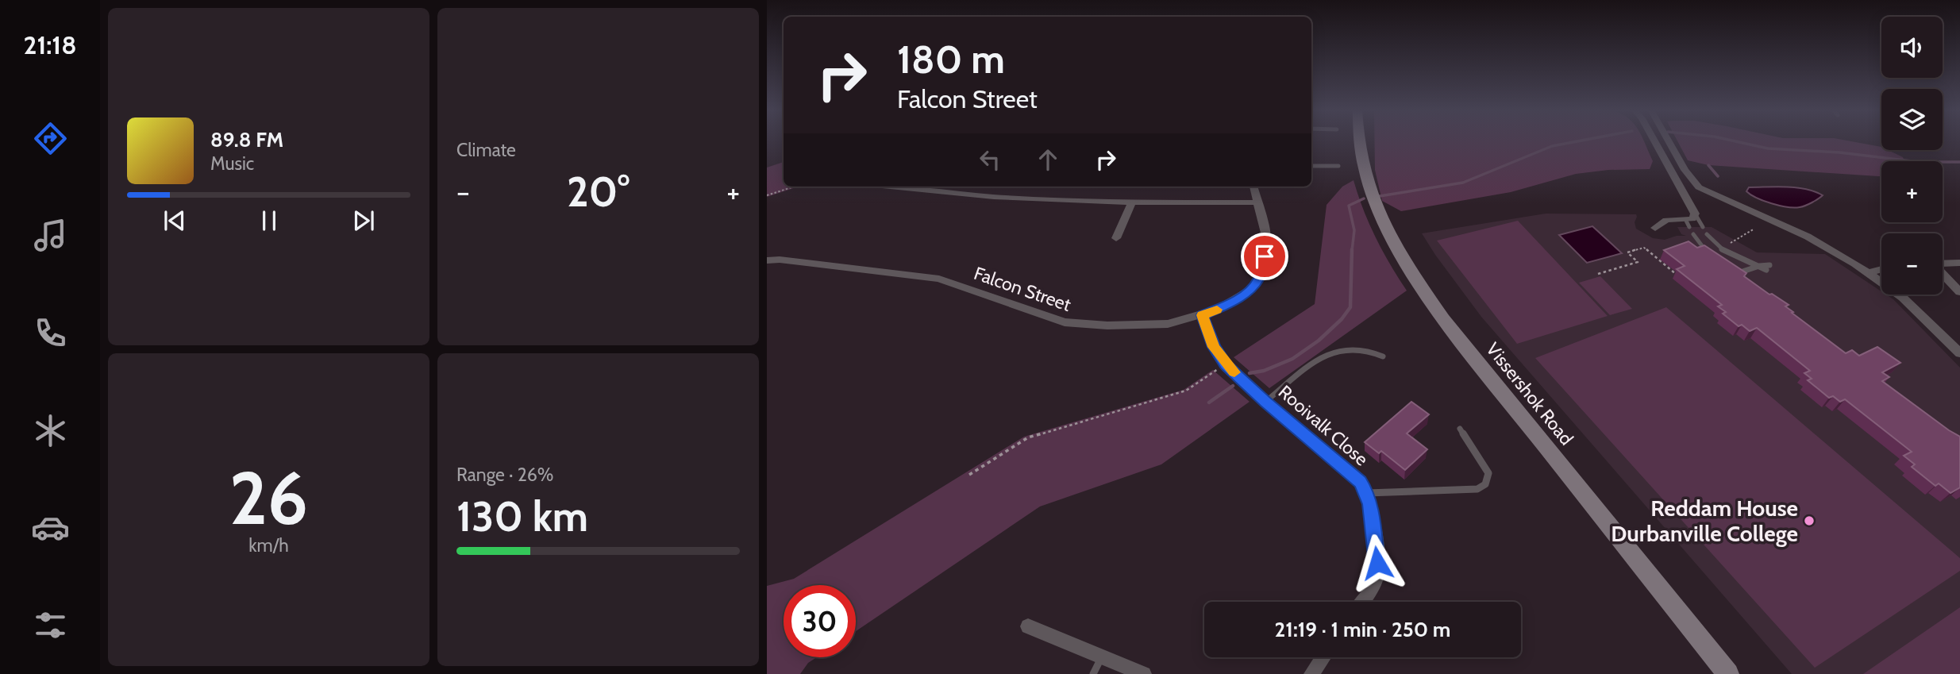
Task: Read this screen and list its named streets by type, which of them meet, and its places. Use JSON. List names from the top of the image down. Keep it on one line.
{"streets":{"main road":["Vissershok Road"],"street":["Falcon Street","Rooivalk Close"]},"crossings":[["Falcon Street","Rooivalk Close"]],"places":["Reddam House Durbanville College"],"page":{"tabs":"21:18","tile":["Climate",["26","km/h"],["Range · 26%","130 km"]],"map_buttons":["+","−"],"turn":["180 m","Falcon Street"],"song":["89.8 FM","Music"],"heat":["−","20°","+"],"limit":"30","trip":"21:19 · 1 min · 250 m"}}
